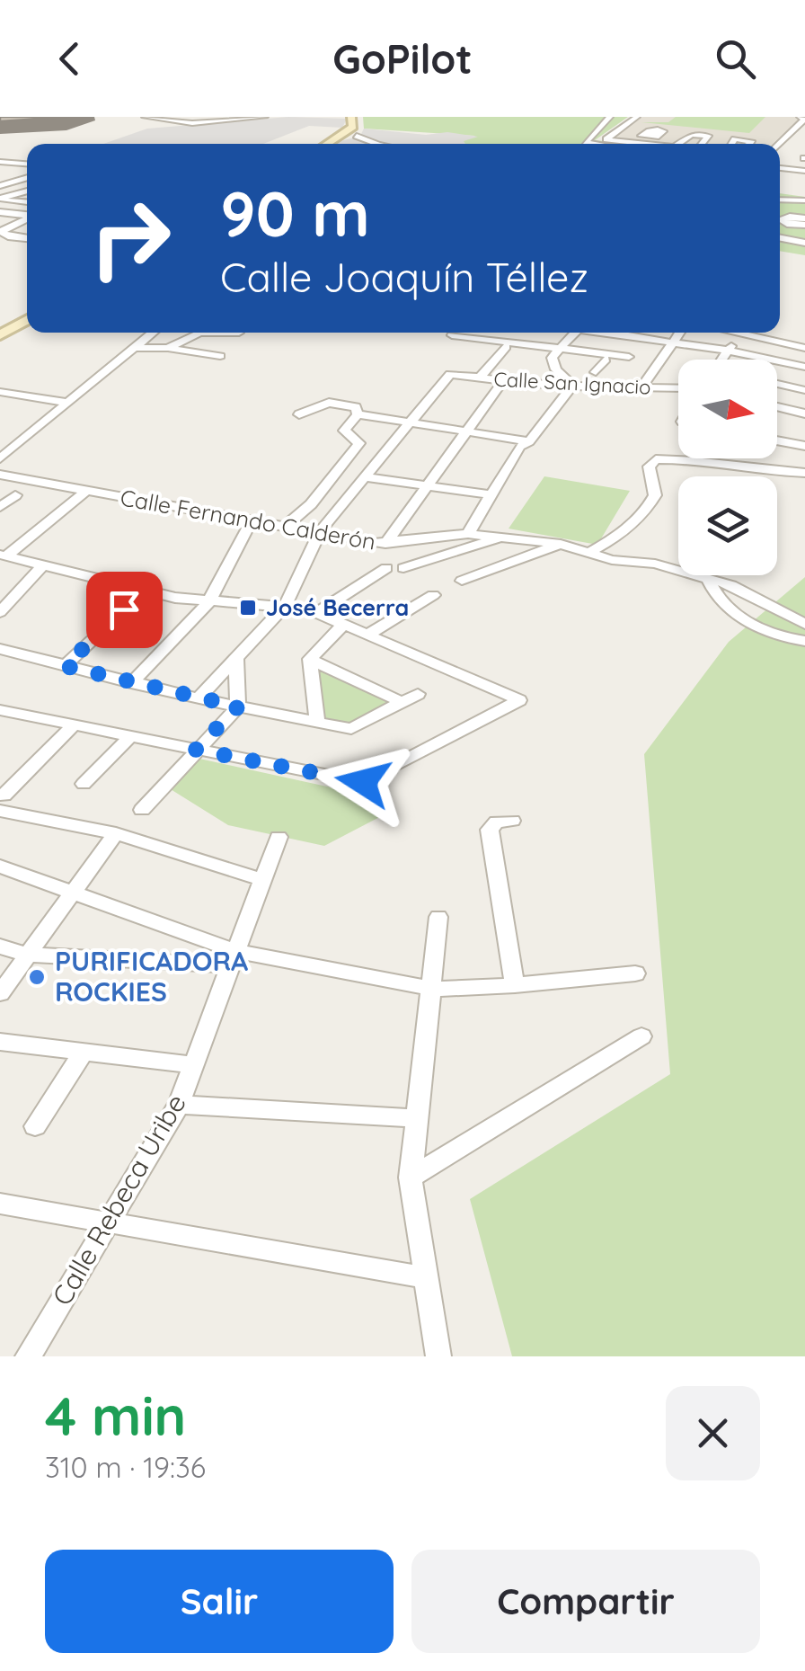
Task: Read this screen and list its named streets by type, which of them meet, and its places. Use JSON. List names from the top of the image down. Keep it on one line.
{"streets":{"street":["Calle San Ignacio","Calle Fernando Calderón","Calle Rebeca Uribe"]},"places":{"transit":["José Becerra"],"other":["PURIFICADORA ROCKIES"]},"north":"right","page":{"header":"GoPilot","turn":["90 m","Calle Joaquín Téllez"],"heading":["4 min","310 m · 19:36"],"buttons":["Salir","Compartir"]}}
